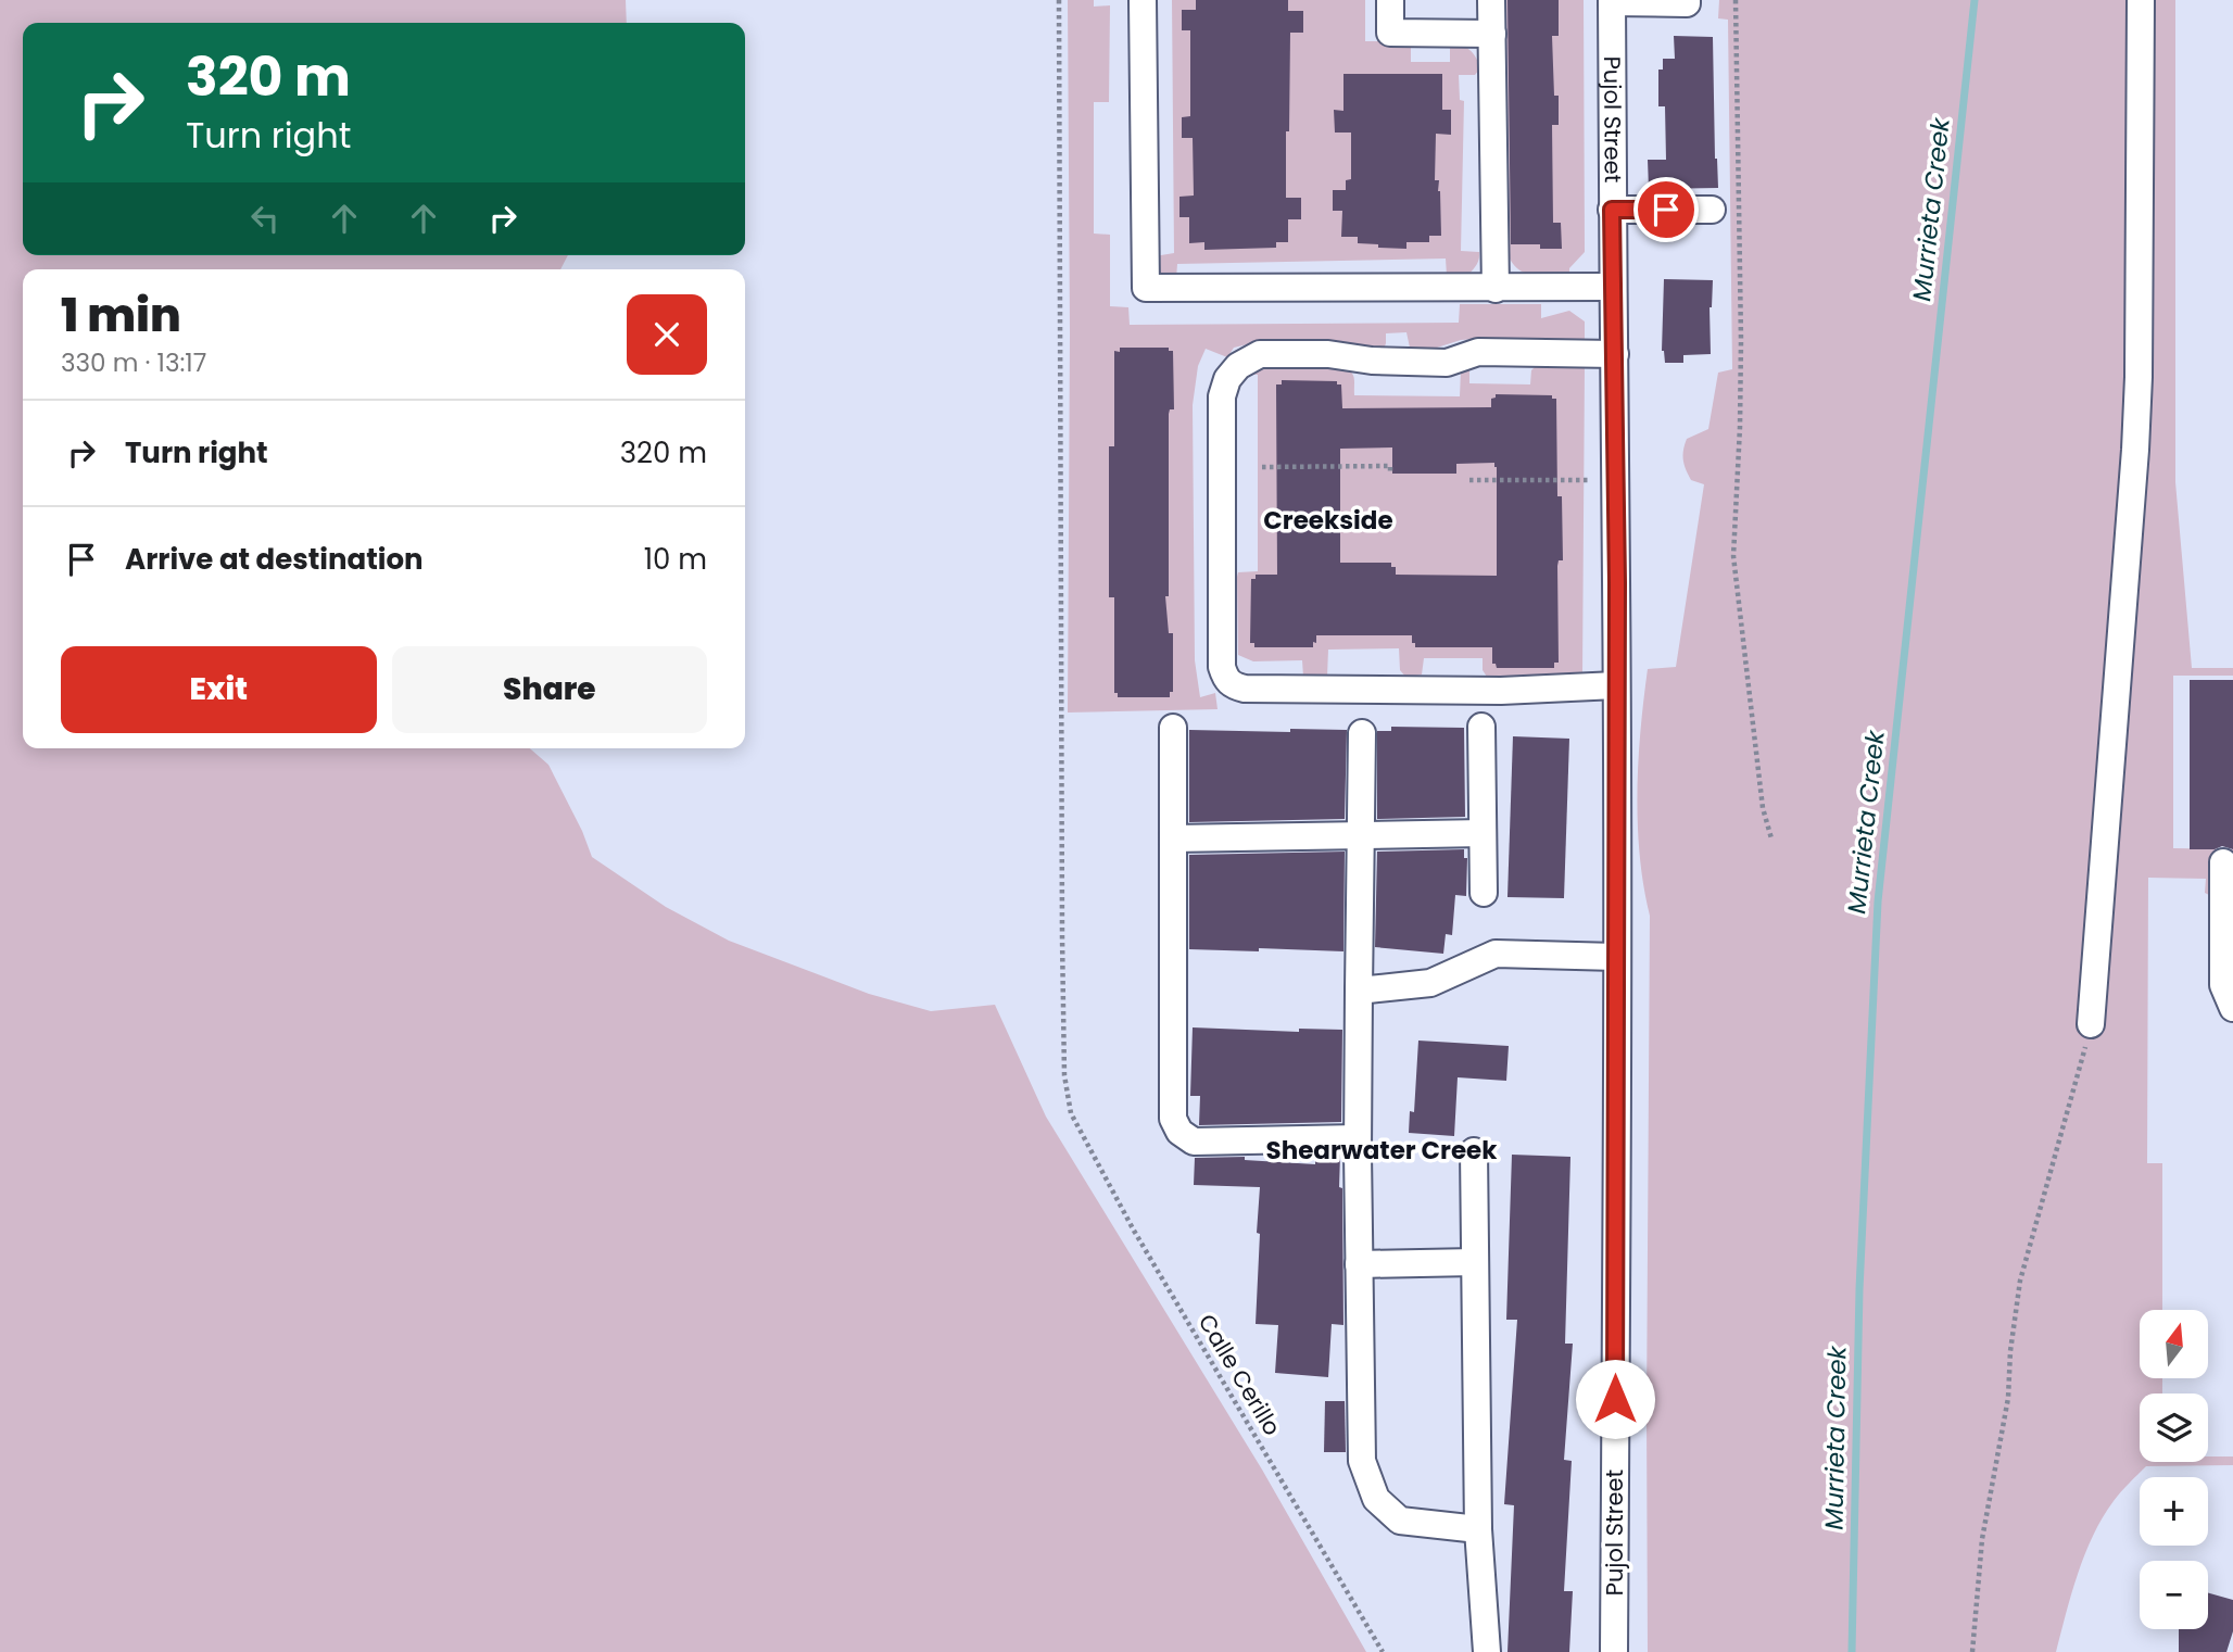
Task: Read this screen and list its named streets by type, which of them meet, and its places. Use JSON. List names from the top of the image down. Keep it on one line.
{"streets":{"street":["Pujol Street"],"path":["Calle Cerillo"]},"districts":["Creekside","Shearwater Creek"],"water":["Murrieta Creek"],"north":"top","page":{"turn":["320 m","Turn right"],"heading":["1 min","330 m · 13:17"],"list":[{"name":"Turn right","value":"320 m"},{"name":"Arrive at destination","value":"10 m"}],"buttons":["Exit","Share"],"map_buttons":["+","−"]}}
